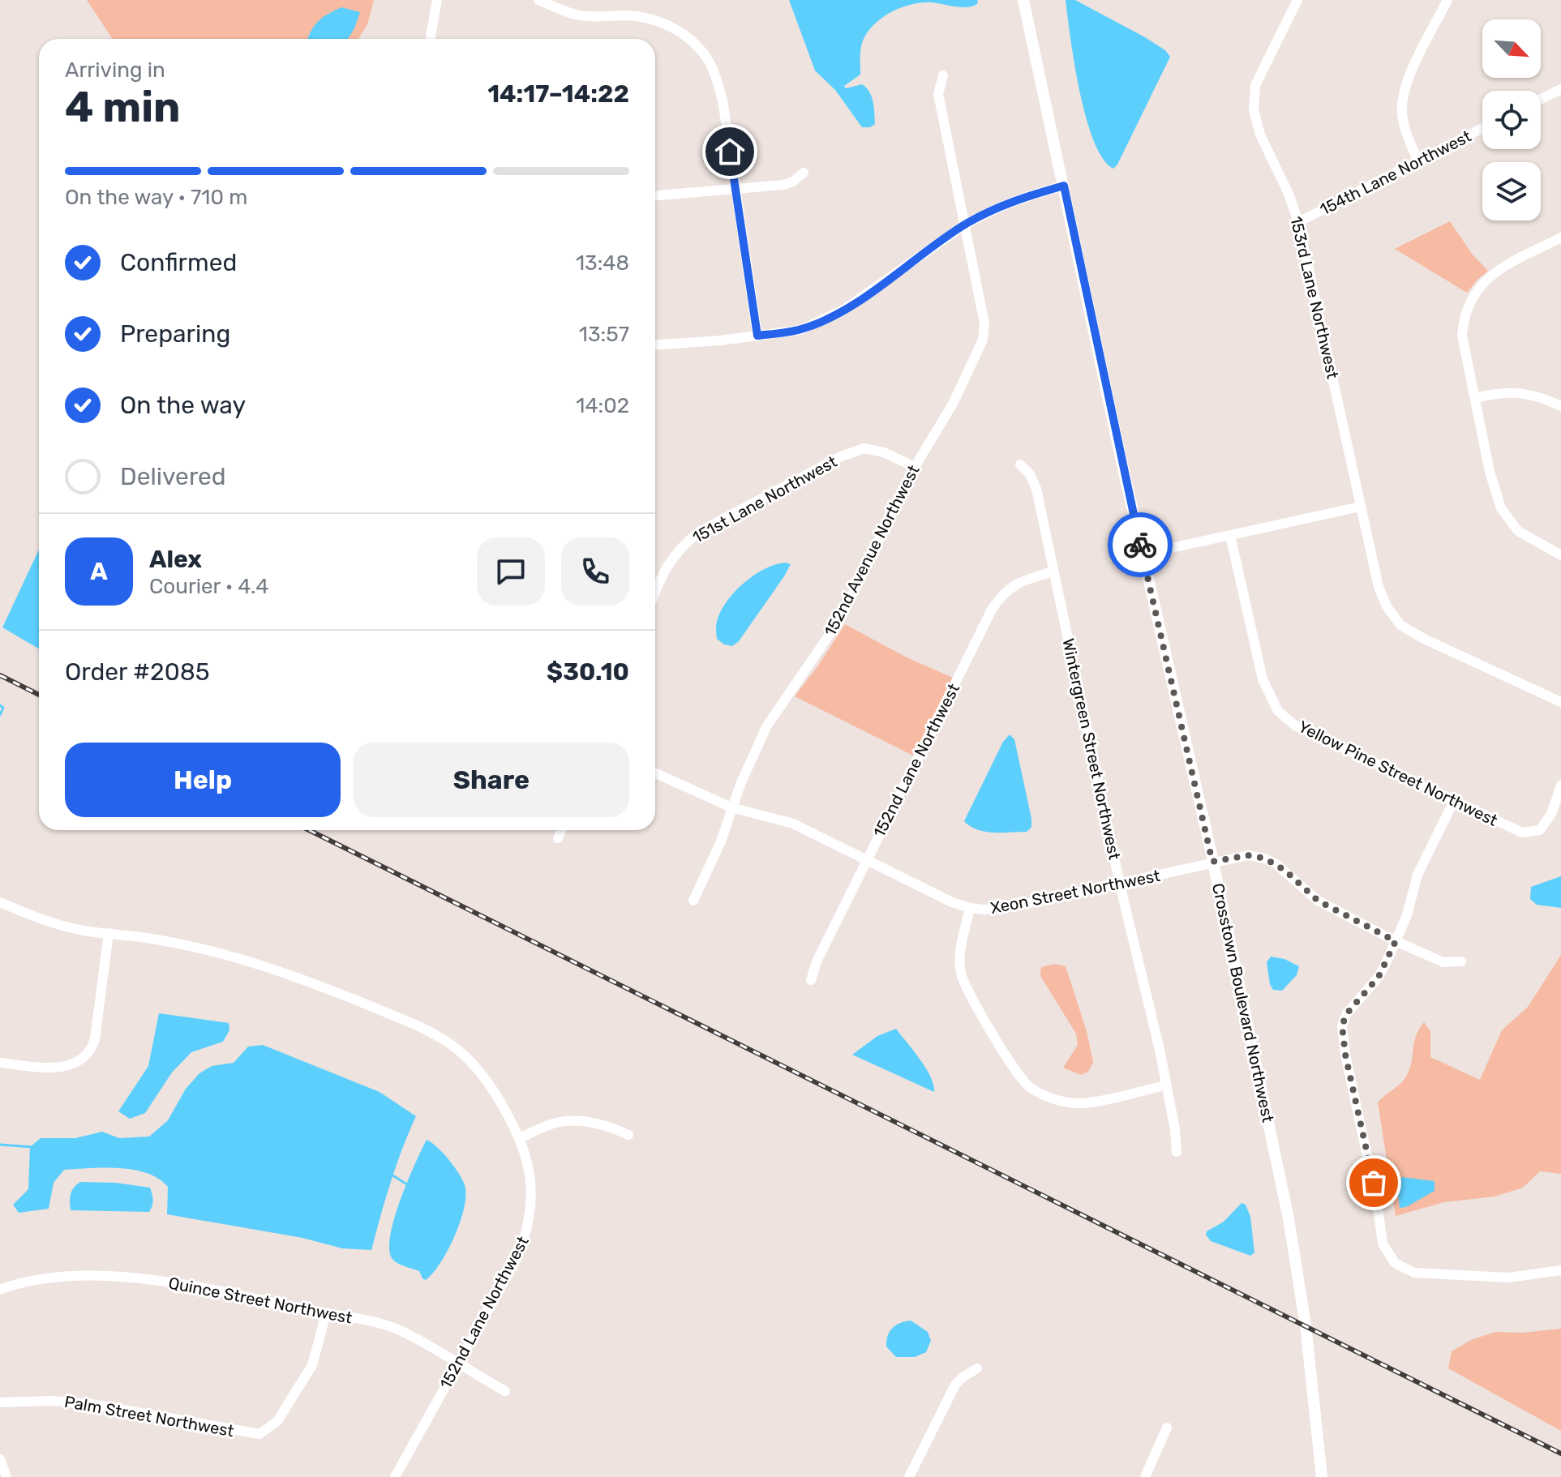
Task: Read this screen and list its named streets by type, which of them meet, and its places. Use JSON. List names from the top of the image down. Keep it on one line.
{"streets":{"street":["154th Lane Northwest","153rd Lane Northwest","151st Lane Northwest","152nd Avenue Northwest","Wintergreen Street Northwest","152nd Lane Northwest","Yellow Pine Street Northwest","Xeon Street Northwest","Crosstown Boulevard Northwest","Quince Street Northwest","Palm Street Northwest"]},"crossings":[["154th Lane Northwest","153rd Lane Northwest"],["151st Lane Northwest","152nd Avenue Northwest"],["152nd Avenue Northwest","Xeon Street Northwest"],["Wintergreen Street Northwest","152nd Lane Northwest"],["Wintergreen Street Northwest","Xeon Street Northwest"],["152nd Lane Northwest","Xeon Street Northwest"],["152nd Lane Northwest","Quince Street Northwest"],["Xeon Street Northwest","Crosstown Boulevard Northwest"],["Quince Street Northwest","Palm Street Northwest"]],"north":"bottom right","page":{"heading":["4 min","Arriving in","14:17–14:22"],"panel":["Alex","Courier · 4.4","Order #2085","$30.10"],"bar":"On the way · 710 m","list":[["Confirmed","13:48"],["Preparing","13:57"],["On the way","14:02"],"Delivered"],"round":"A","buttons":["Help","Share"]}}
